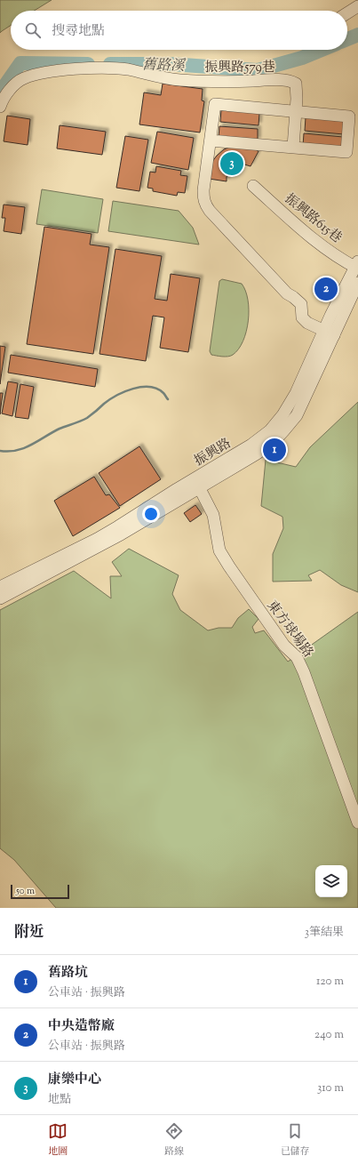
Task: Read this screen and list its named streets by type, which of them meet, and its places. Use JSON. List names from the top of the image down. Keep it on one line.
{"streets":{"street":["振興路579巷","振興路615巷","振興路","東方球場路"]},"crossings":[["振興路615巷","振興路"],["振興路","東方球場路"]],"water":["舊路溪"],"scale_bar":"50 m","page":{"search":"搜尋地點","pins":["3","2","1"],"scale":"50 m","heading":["附近","3筆結果"],"list":[{"mark":"1","name":"舊路坑","note":"公車站 · 振興路","value":"120 m"},{"mark":"2","name":"中央造幣廠","note":"公車站 · 振興路","value":"240 m"},{"mark":"3","name":"康樂中心","note":"地點","value":"310 m"}],"nav":["地圖","路線","已儲存"]}}
